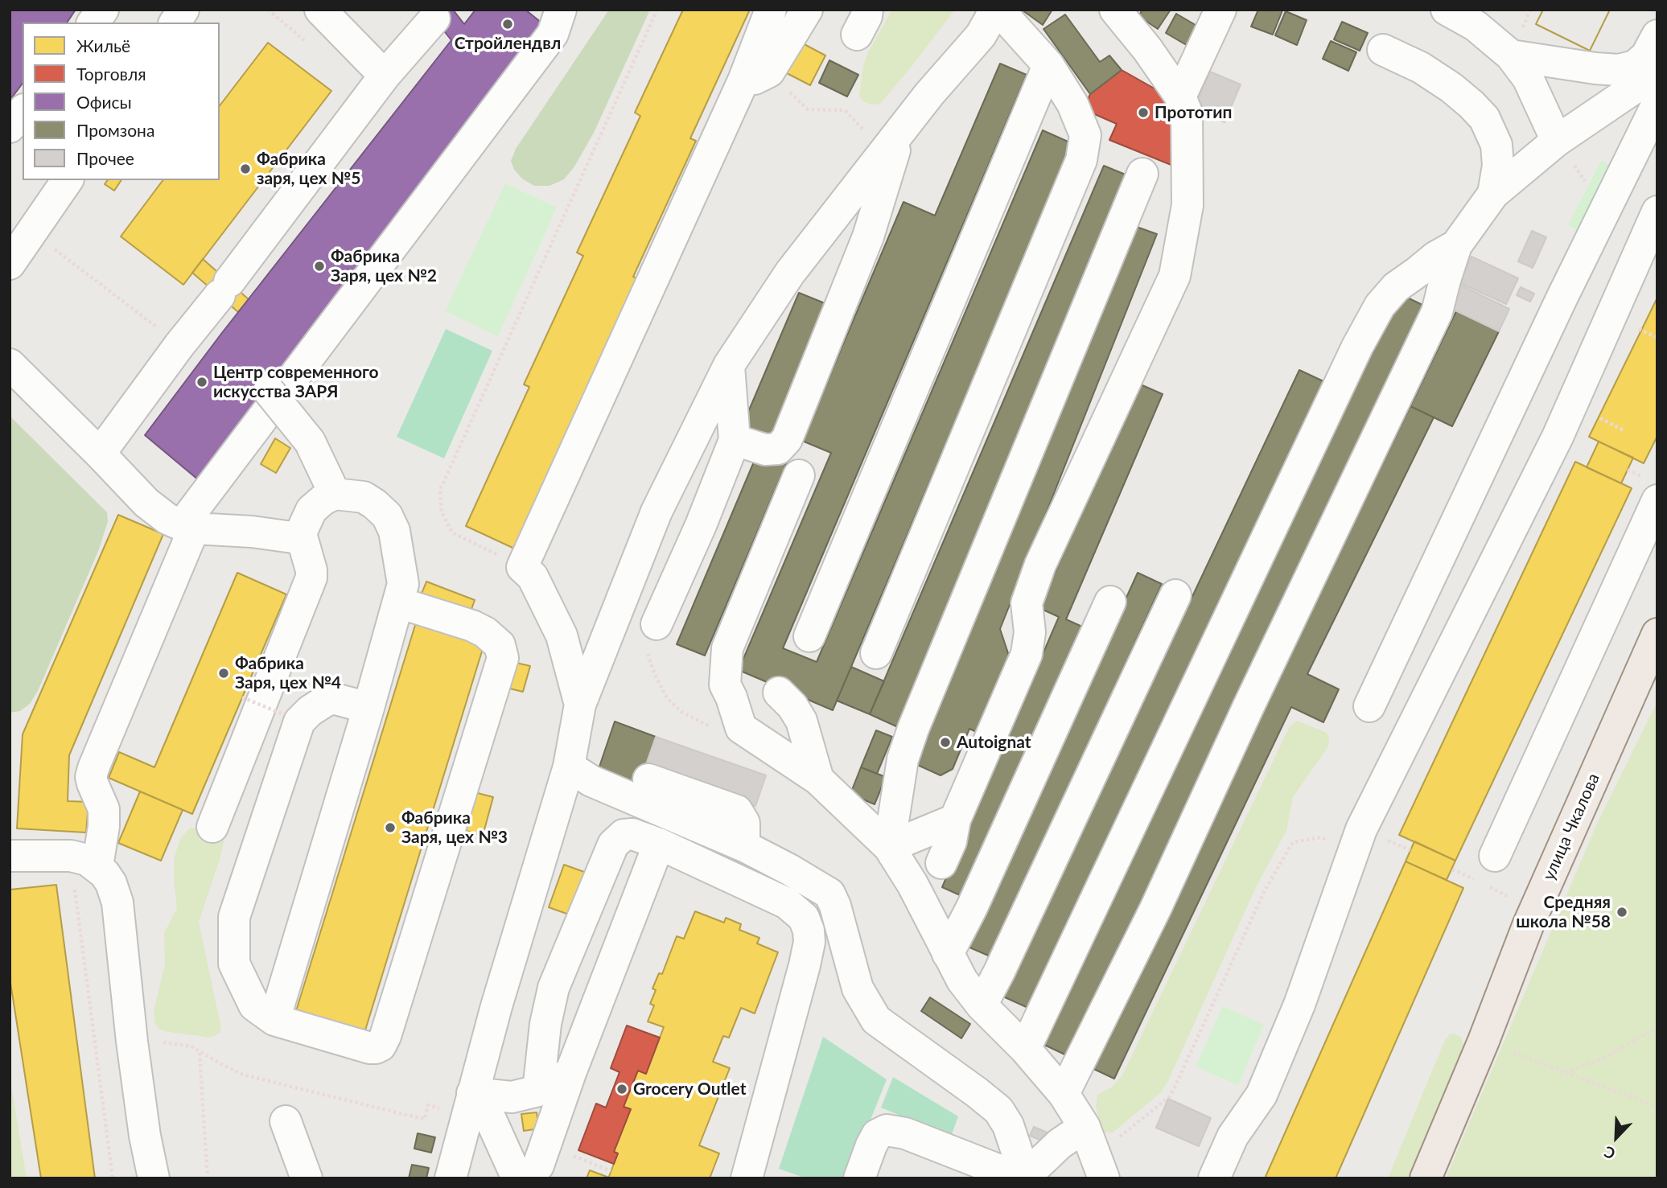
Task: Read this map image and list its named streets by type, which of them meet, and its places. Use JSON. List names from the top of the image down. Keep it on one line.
{"streets":{"main road":["улица Чкалова"]},"places":["Стройлендвл","Прототип","Фабрика заря, цех №5","Фабрика Заря, цех №2","Центр современного искусства ЗАРЯ","Фабрика Заря, цех №4","Autoignat","Фабрика Заря, цех №3","Средняя школа №58","Grocery Outlet"],"legend":["Жильё","Торговля","Офисы","Промзона","Прочее"],"north":"bottom left"}
